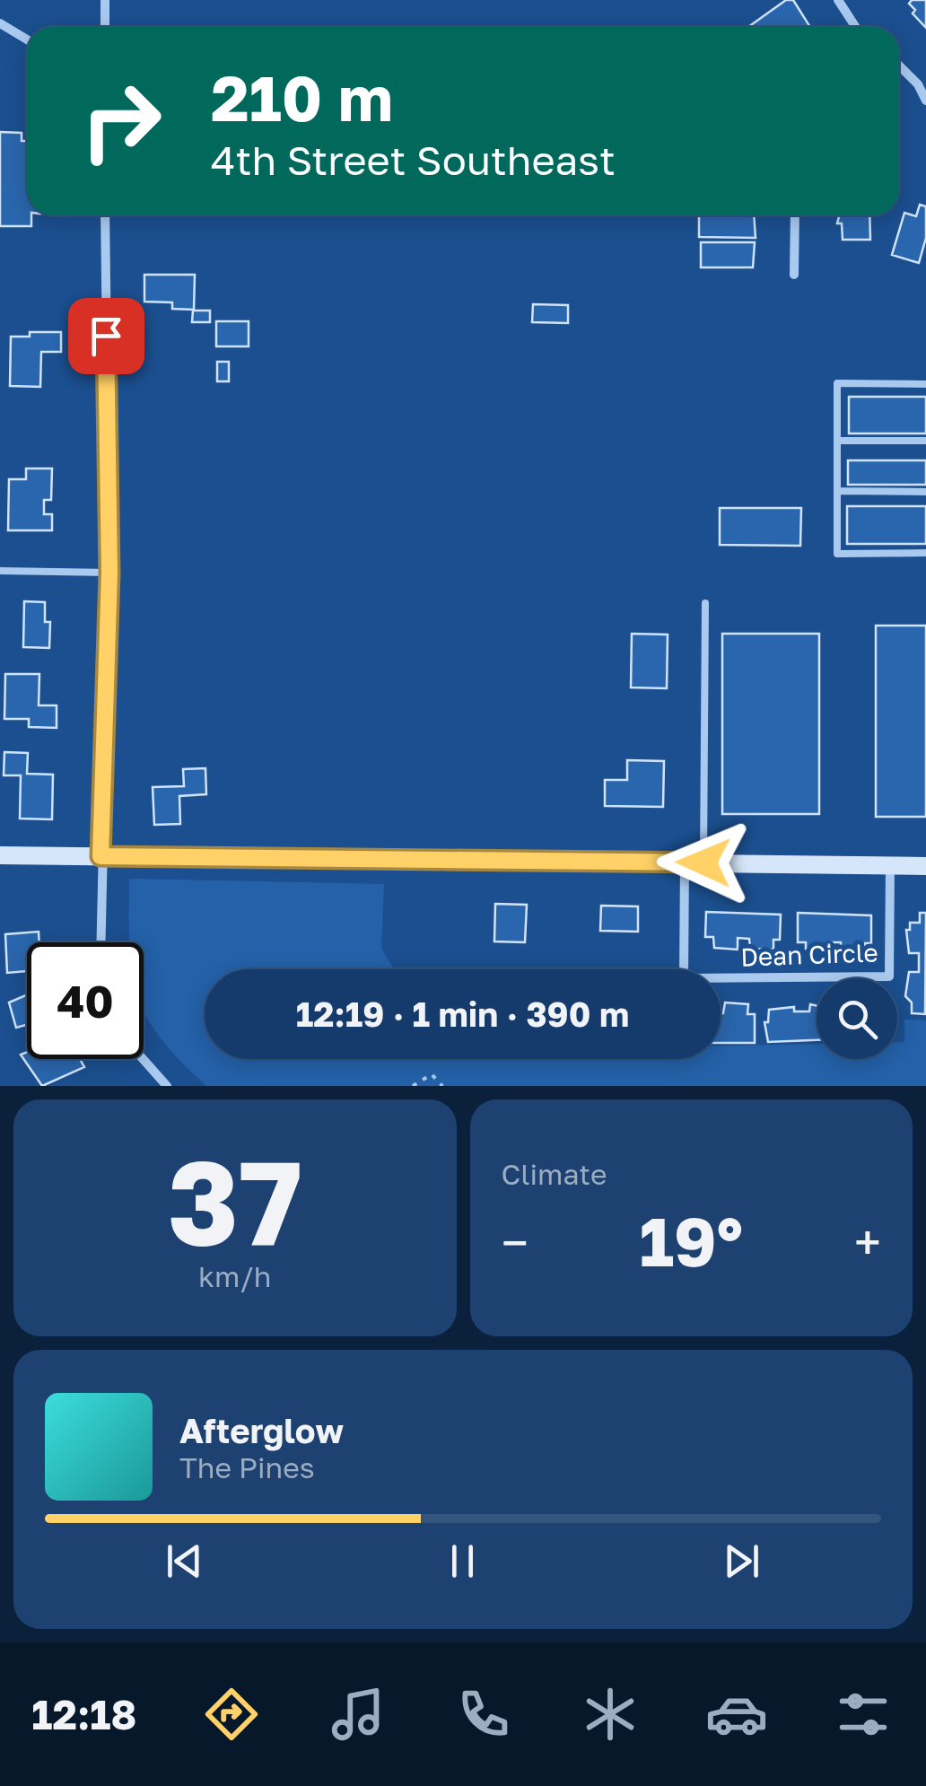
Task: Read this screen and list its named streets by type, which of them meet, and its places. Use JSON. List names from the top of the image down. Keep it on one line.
{"streets":{"street":["Dean Circle"]},"page":{"turn":["210 m","4th Street Southeast"],"limit":"40","trip":"12:19 · 1 min · 390 m","tile":[["37","km/h"],"Climate"],"heat":["−","19°","+"],"song":["Afterglow","The Pines"],"tabs":"12:18"}}
